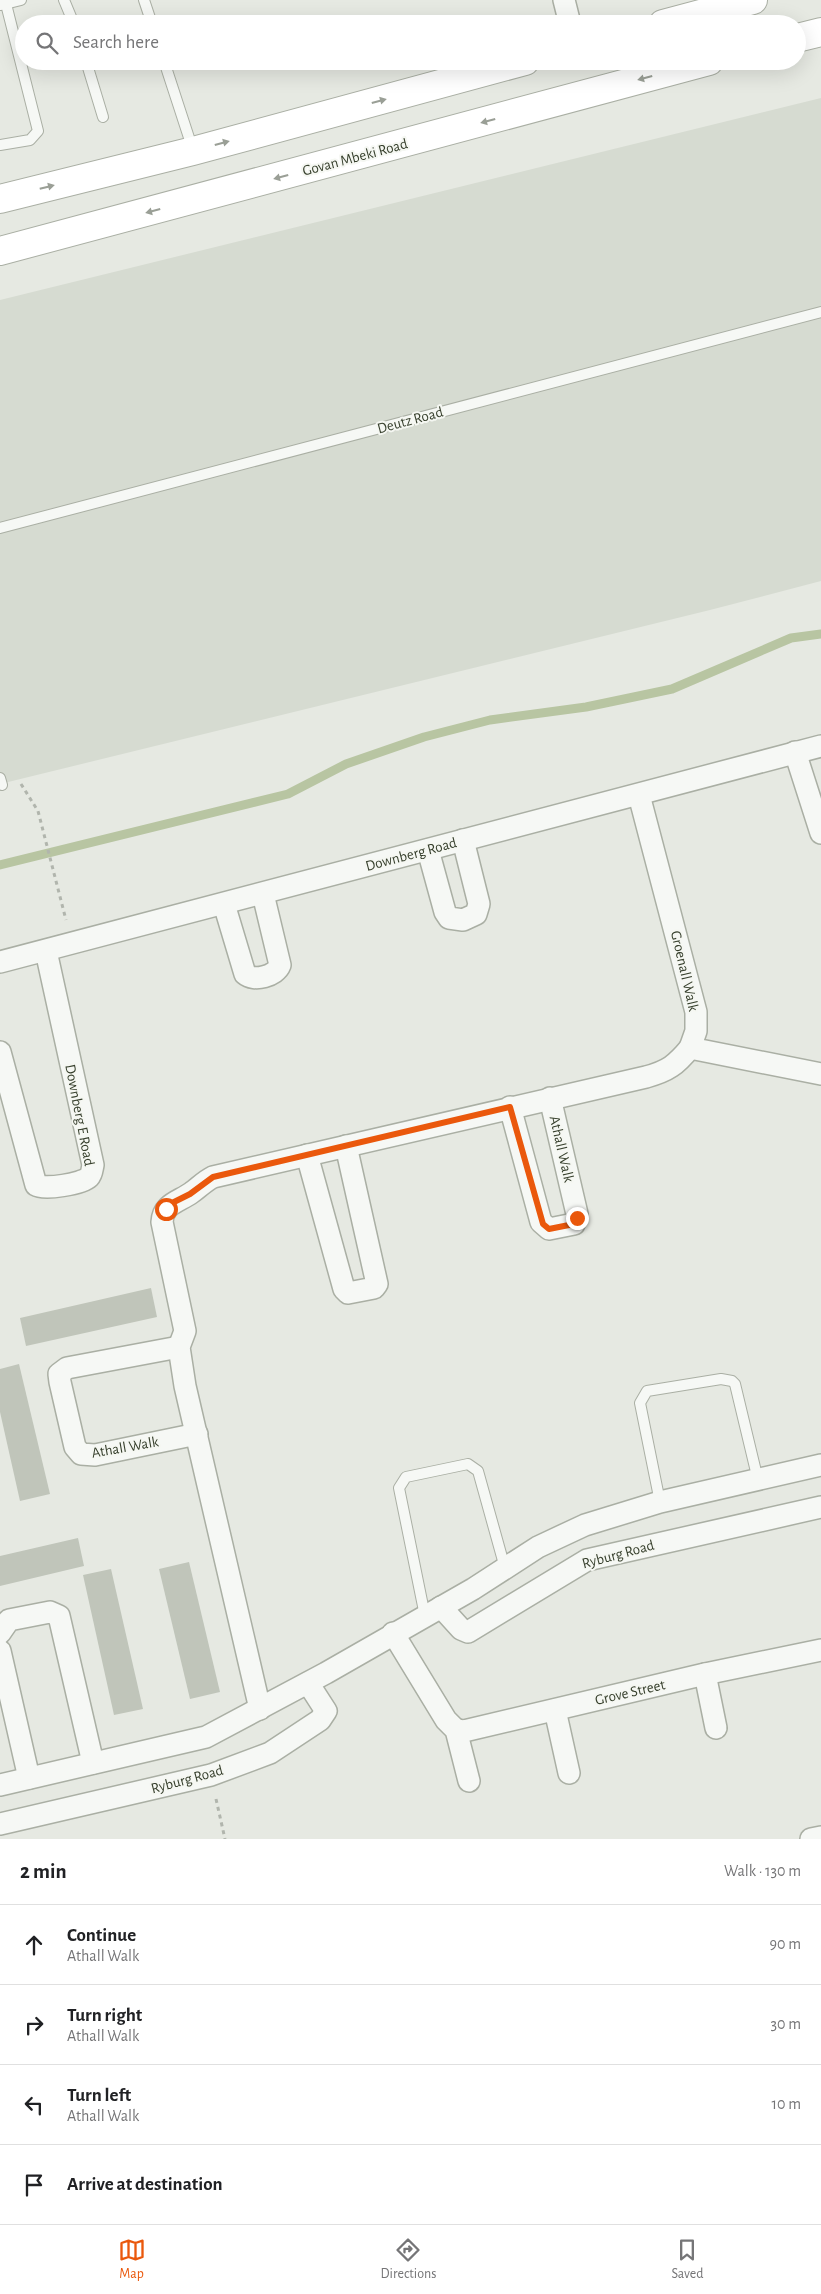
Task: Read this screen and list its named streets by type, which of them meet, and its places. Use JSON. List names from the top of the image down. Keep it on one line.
{"streets":{"main road":["Govan Mbeki Road"],"street":["Downberg Road","Groenall Walk","Downberg E Road","Athall Walk","Ryburg Road","Grove Street"],"lane":["Deutz Road"]},"crossings":[["Downberg Road","Groenall Walk"],["Downberg Road","Downberg E Road"],["Groenall Walk","Athall Walk"]],"page":{"search":"Search here","heading":["2 min","Walk · 130 m"],"list":[["Continue","Athall Walk","90 m"],["Turn right","Athall Walk","30 m"],["Turn left","Athall Walk","10 m"],"Arrive at destination"],"nav":["Map","Directions","Saved"]}}
